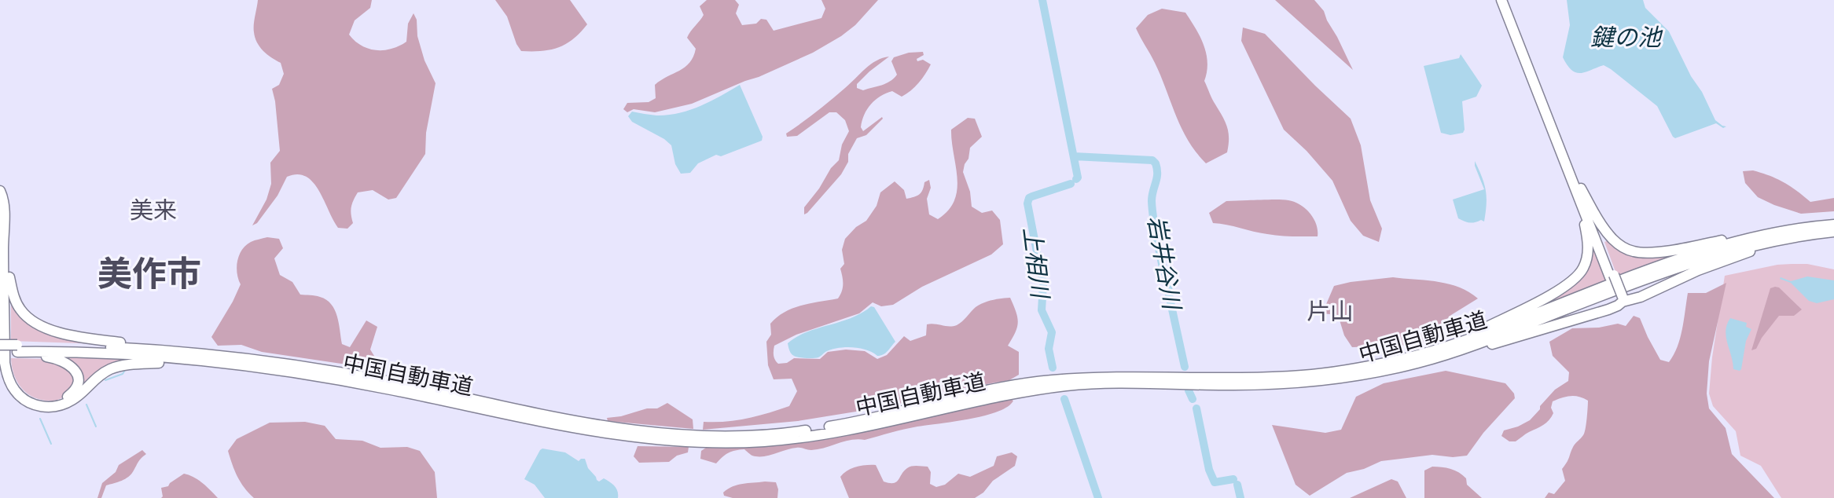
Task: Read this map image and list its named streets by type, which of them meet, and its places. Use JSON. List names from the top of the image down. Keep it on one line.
{"streets":{"highway":["中国自動車道"]},"districts":["美来","美作市","片山"],"water":["鍵の池","上相川","岩井谷川"]}
